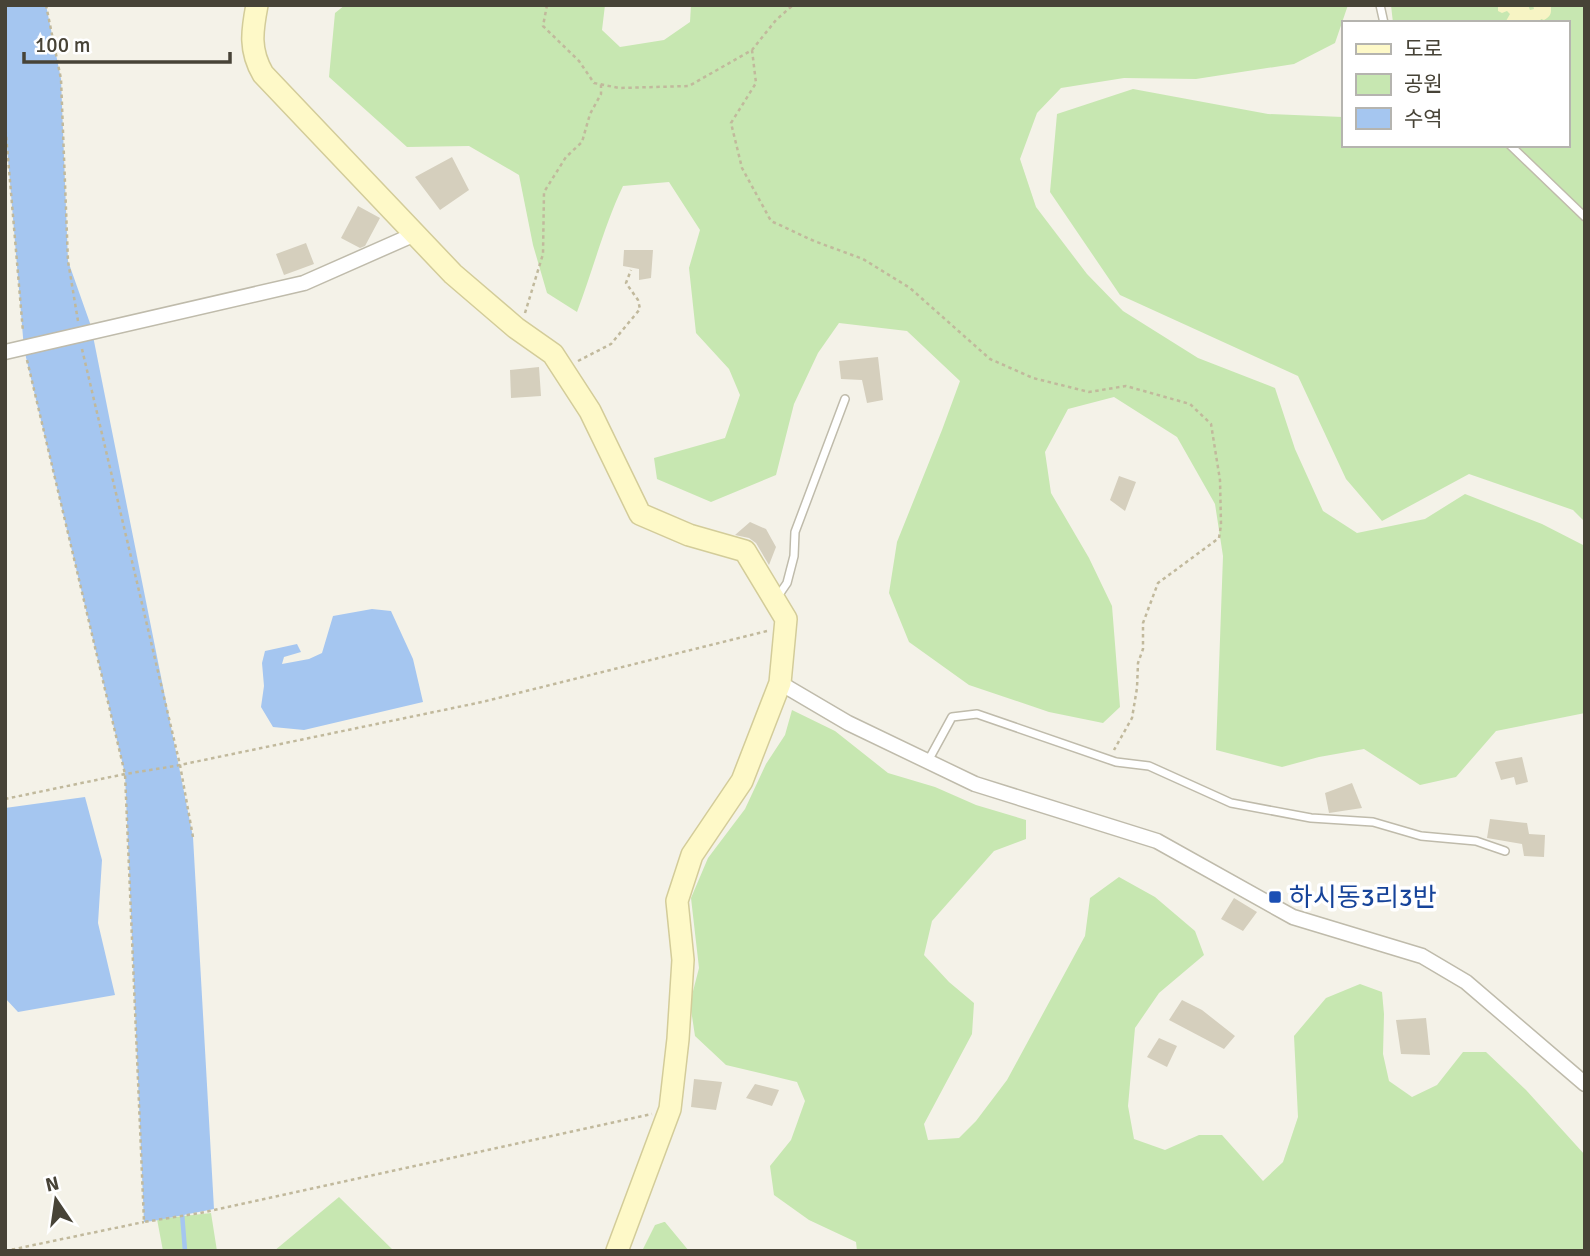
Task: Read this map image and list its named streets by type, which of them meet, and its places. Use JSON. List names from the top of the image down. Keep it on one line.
{"places":{"transit":["하시동3리3반"]},"legend":["도로","공원","수역"],"scale_bar":"100 m","north":"top"}
